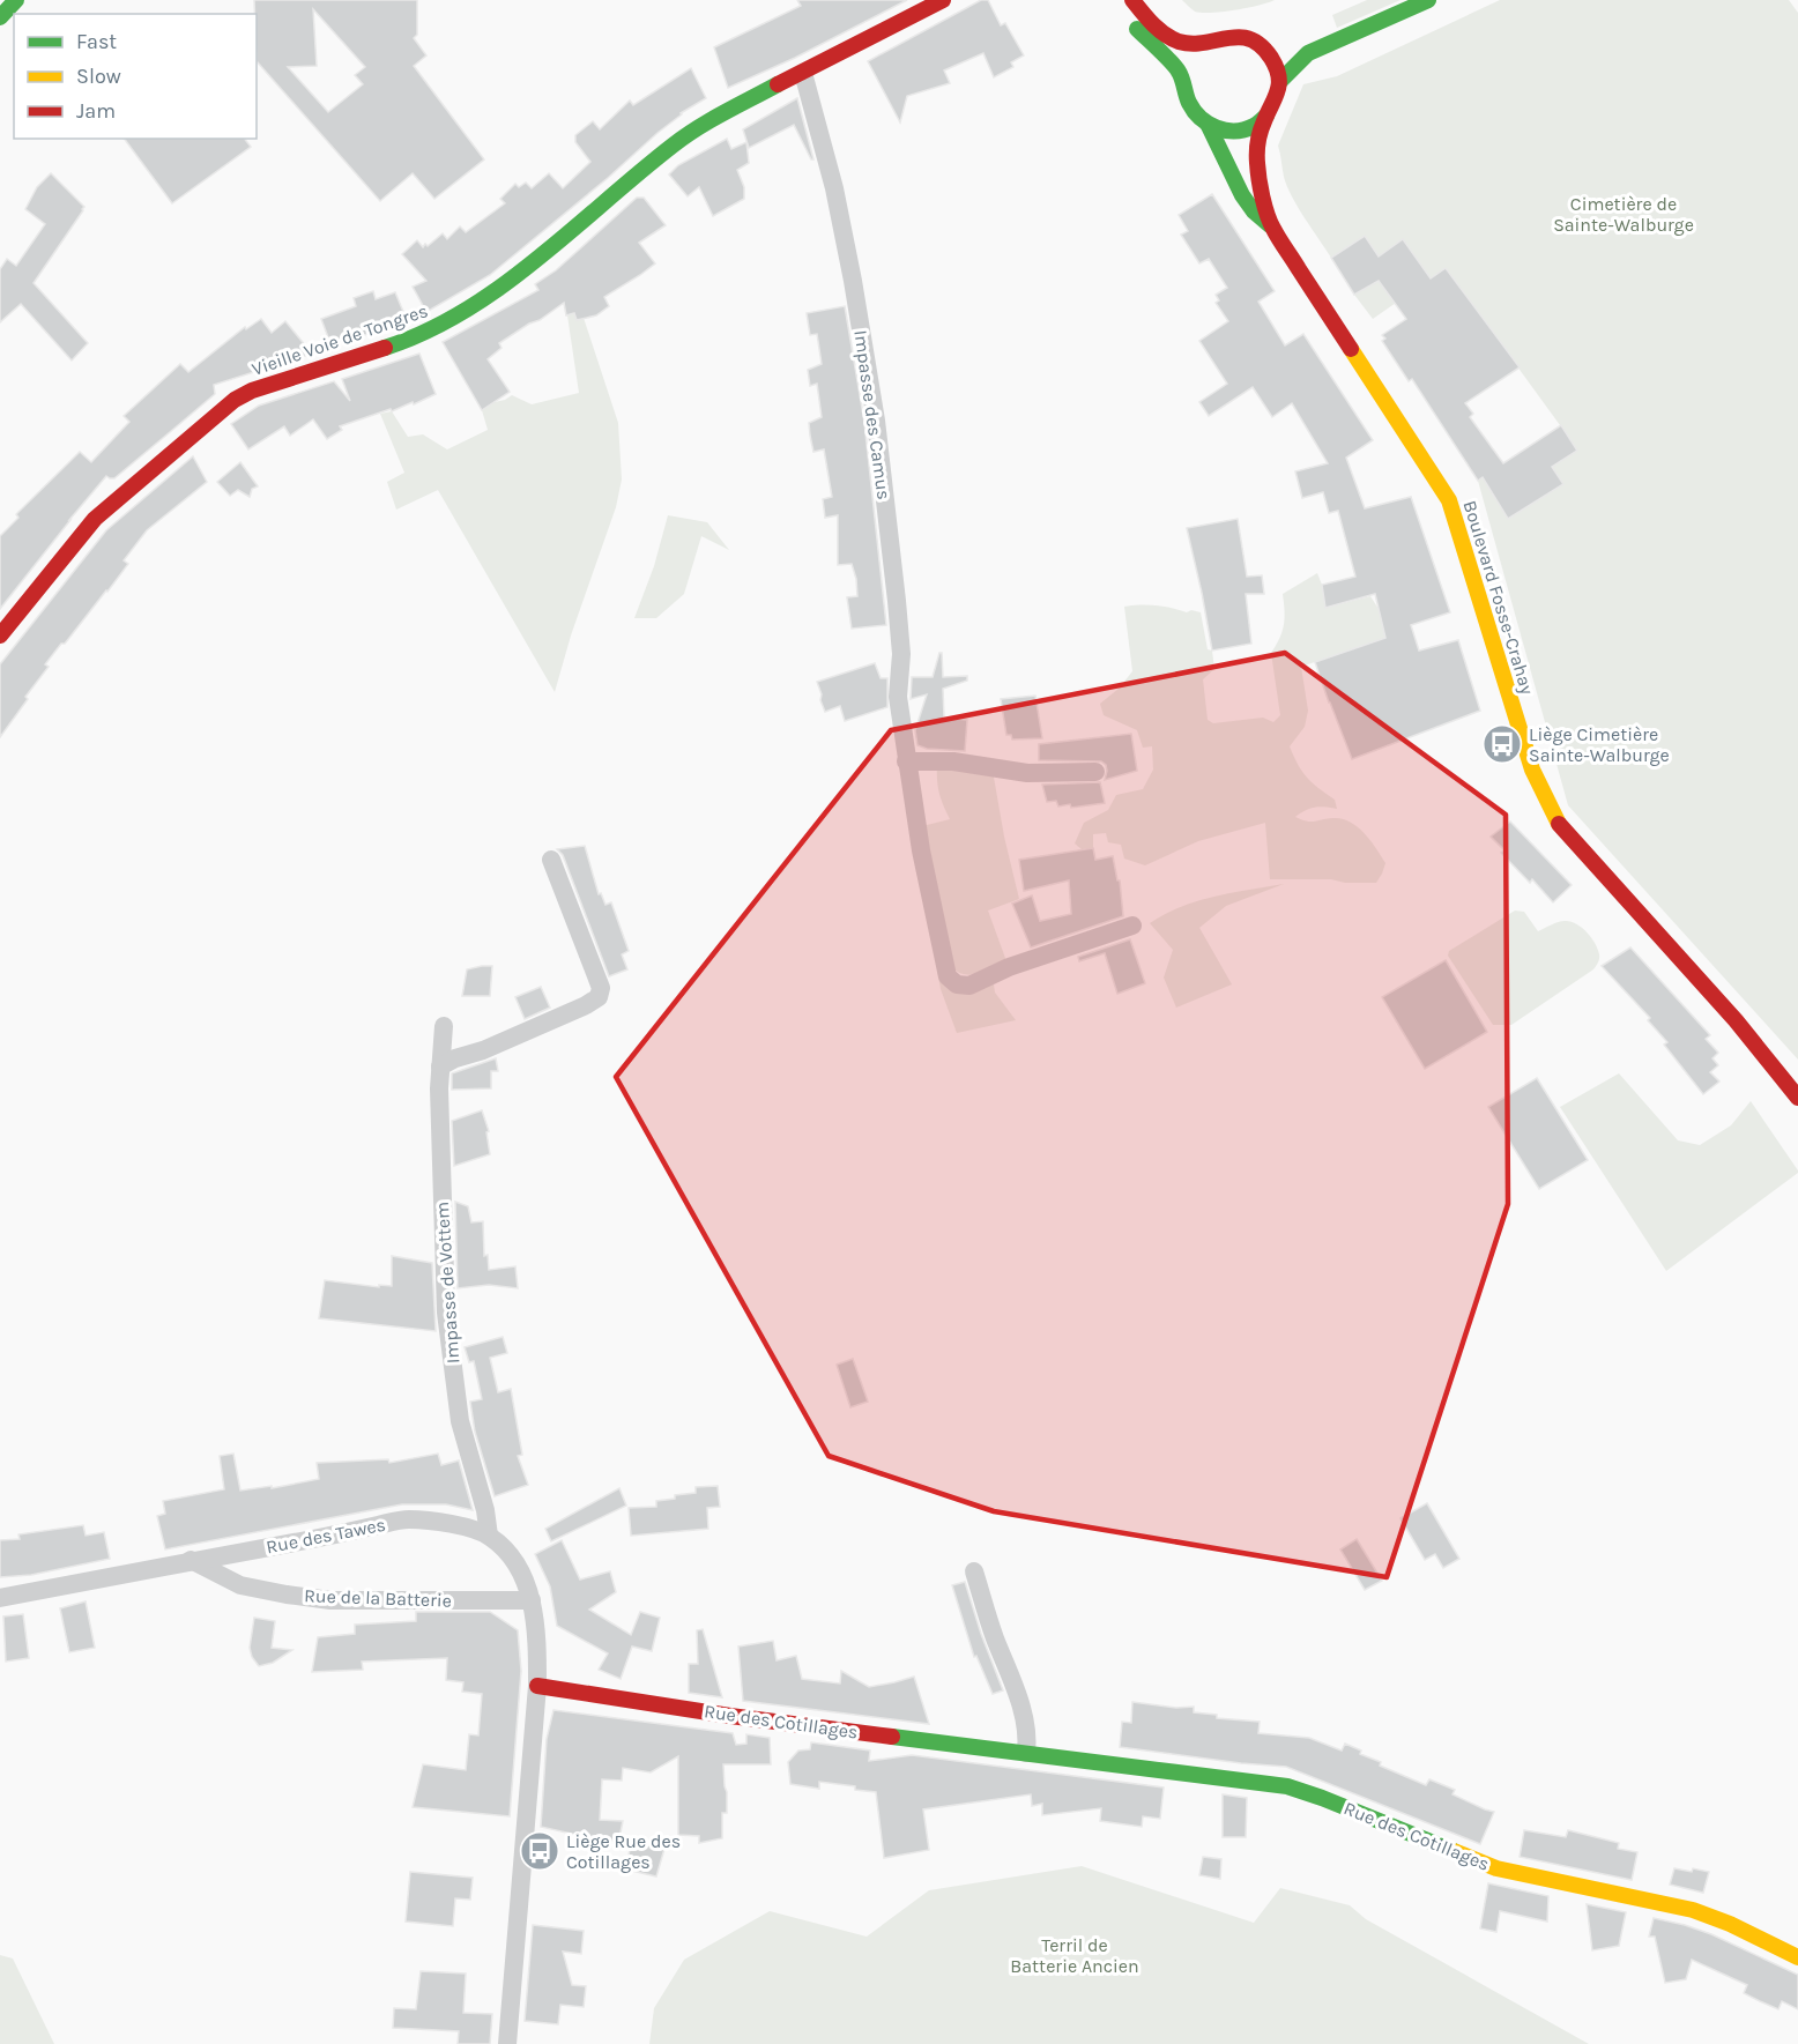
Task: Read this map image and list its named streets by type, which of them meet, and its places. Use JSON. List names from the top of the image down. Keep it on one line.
{"streets":{"street":["Vieille Voie de Tongres","Impasse des Camus","Boulevard Fosse-Crahay","Impasse de Vottem","Rue des Tawes","Rue de la Batterie","Rue des Cotillages"]},"crossings":[["Vieille Voie de Tongres","Impasse des Camus"],["Impasse de Vottem","Rue des Tawes"],["Rue des Tawes","Rue de la Batterie"],["Rue des Tawes","Rue des Cotillages"]],"parks":["Cimetière de Sainte-Walburge","Terril de Batterie Ancien"],"places":{"bus stop":["Liège Cimetière Sainte-Walburge","Liège Rue des Cotillages"]},"legend":["Fast","Slow","Jam"]}
